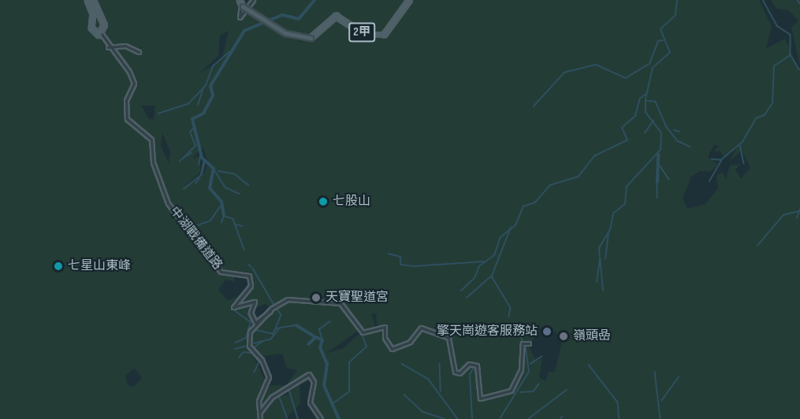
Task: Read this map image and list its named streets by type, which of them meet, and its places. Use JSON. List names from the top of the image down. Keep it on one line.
{"streets":{"main road":["2甲"],"street":["中湖戰備道路"]},"places":["七股山","七星山東峰","天寶聖道宮","擎天崗遊客服務站","嶺頭喦"]}
